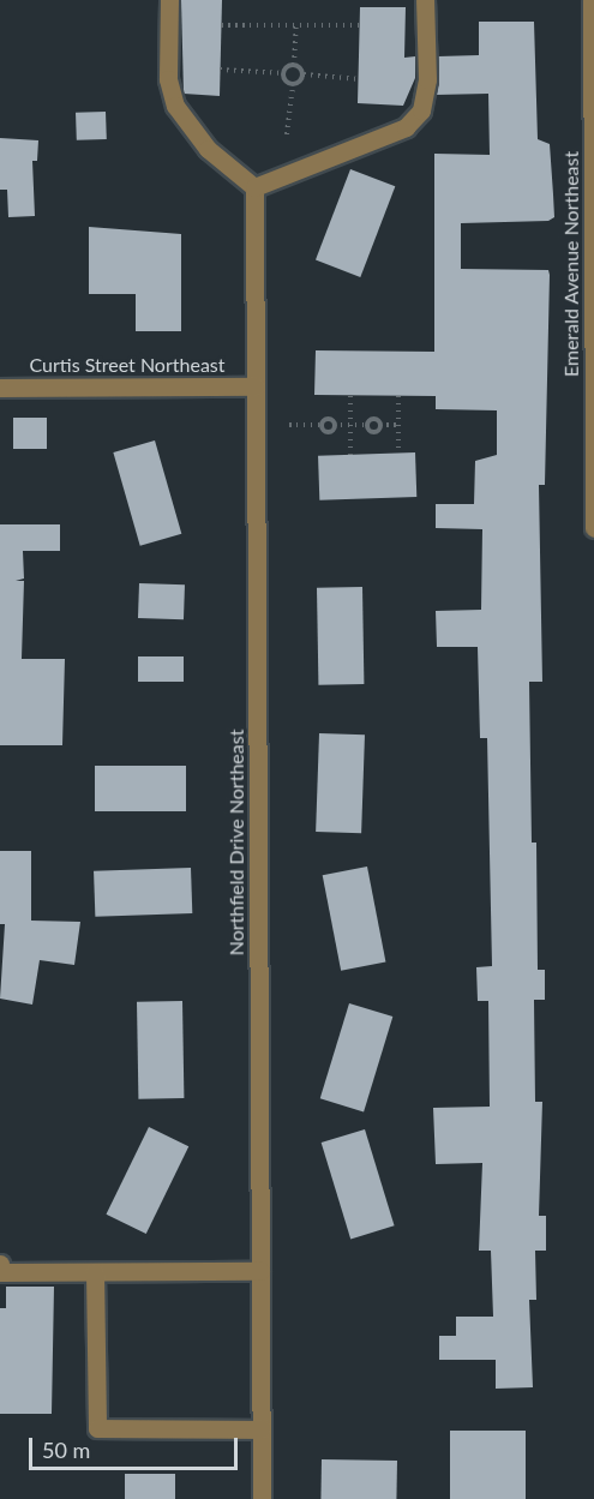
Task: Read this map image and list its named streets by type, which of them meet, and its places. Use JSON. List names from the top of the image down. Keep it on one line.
{"streets":{"street":["Emerald Avenue Northeast","Curtis Street Northeast","Northfield Drive Northeast"]},"crossings":[["Curtis Street Northeast","Northfield Drive Northeast"]],"scale_bar":"50 m"}
